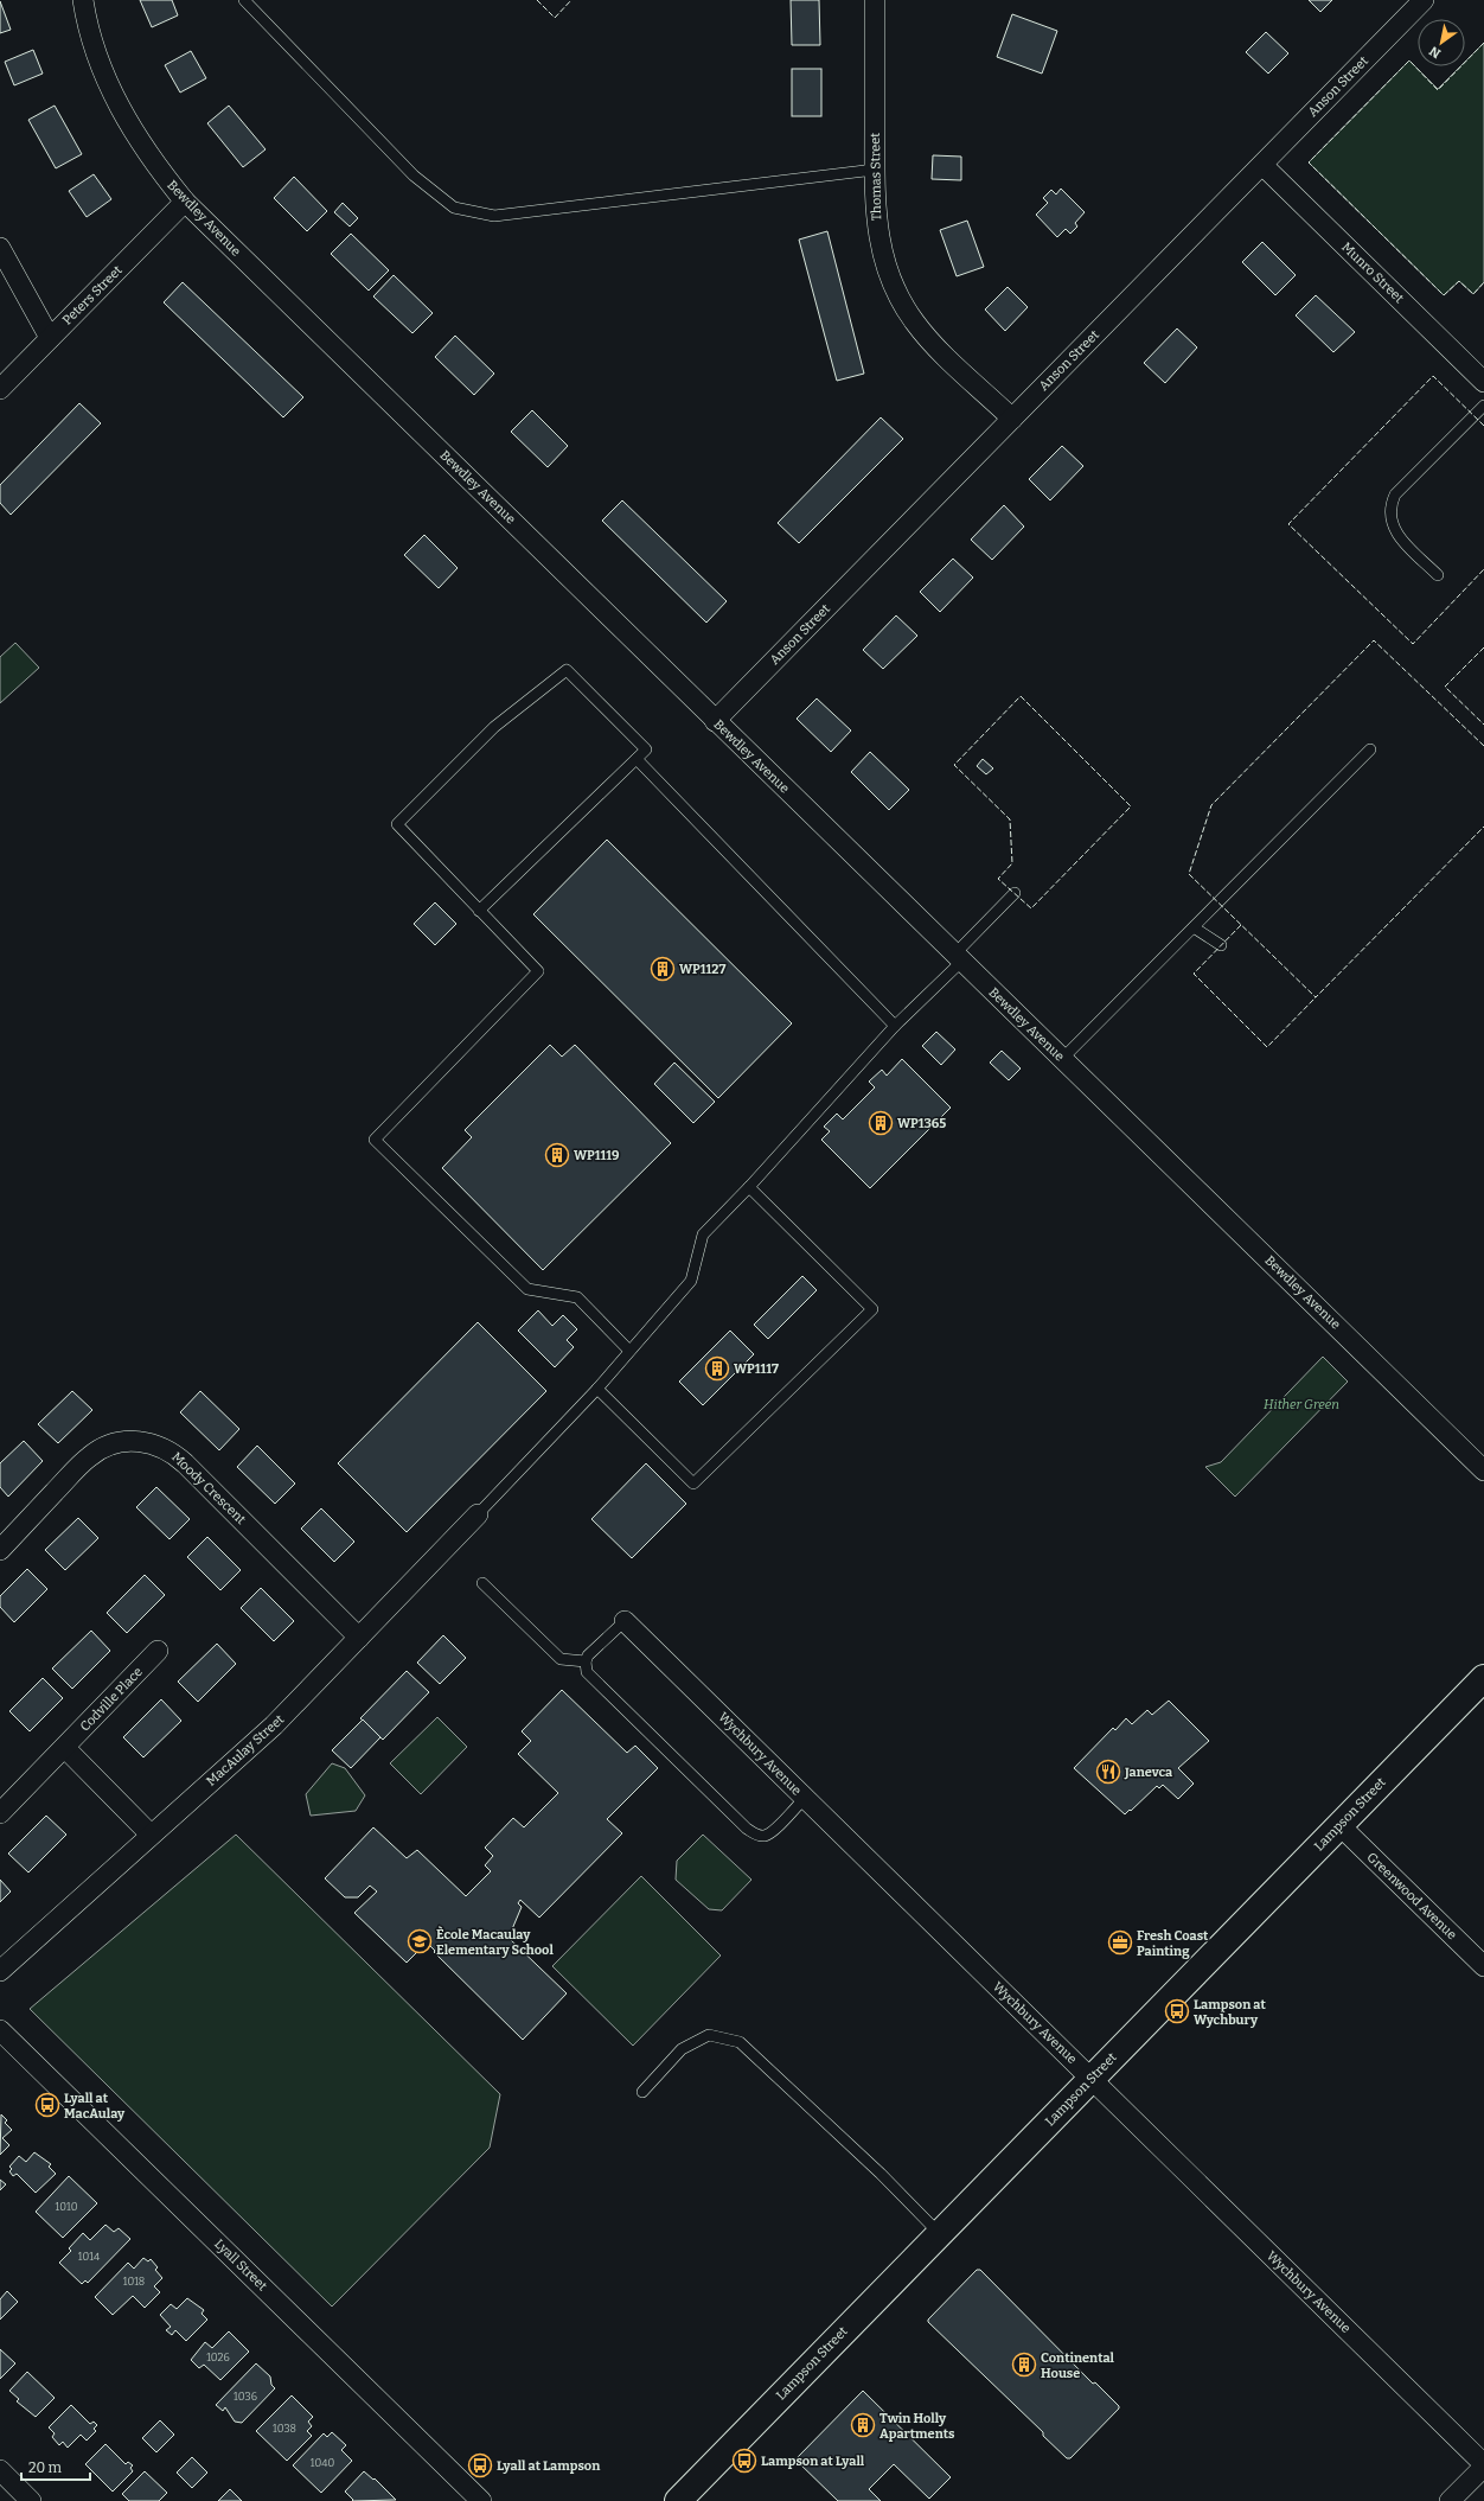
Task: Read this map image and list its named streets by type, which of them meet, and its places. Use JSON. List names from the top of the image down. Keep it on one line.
{"streets":{"street":["Anson Street","Thomas Street","Bewdley Avenue","Munro Street","Peters Street","Moody Crescent","Codville Place","MacAulay Street","Wychbury Avenue","Lampson Street","Greenwood Avenue","Lyall Street"]},"crossings":[["Anson Street","Thomas Street"],["Anson Street","Bewdley Avenue"],["Anson Street","Munro Street"],["Bewdley Avenue","Peters Street"],["Moody Crescent","MacAulay Street"],["Wychbury Avenue","Lampson Street"],["Lampson Street","Greenwood Avenue"]],"parks":["Hither Green"],"places":{"building":["WP1127","WP1365","WP1119","WP1117","Continental House","Twin Holly Apartments"],"restaurant":["Janevca"],"school or university":["Ècole Macaulay Elementary School"],"office":["Fresh Coast Painting"],"bus stop":["Lampson at Wychbury","Lyall at MacAulay","Lampson at Lyall","Lyall at Lampson"]},"house_numbers":["1010","1014","1018","1026","1036","1038","1040"],"scale_bar":"20 m","north":"bottom left"}
